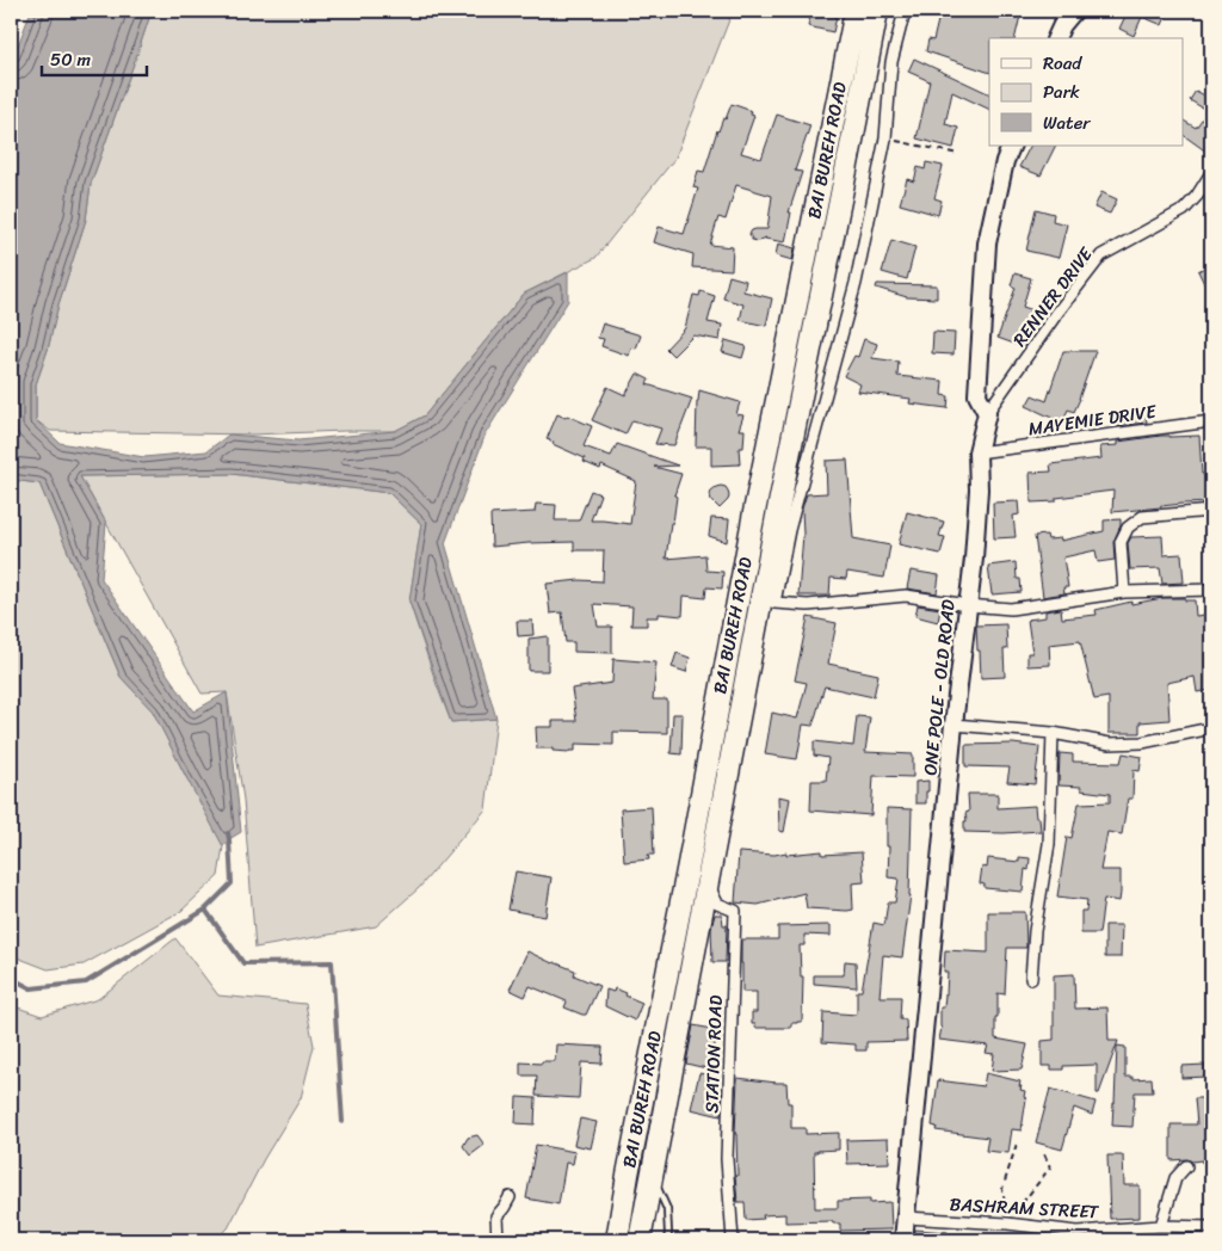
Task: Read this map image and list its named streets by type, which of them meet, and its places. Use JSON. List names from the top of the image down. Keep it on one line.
{"streets":{"highway":["BAI BUREH ROAD"],"street":["RENNER DRIVE","MAYEMIE DRIVE","ONE POLE - OLD ROAD","STATION ROAD","BASHRAM STREET"]},"crossings":[["BAI BUREH ROAD","STATION ROAD"],["RENNER DRIVE","ONE POLE - OLD ROAD"],["MAYEMIE DRIVE","ONE POLE - OLD ROAD"],["ONE POLE - OLD ROAD","BASHRAM STREET"]],"legend":["Road","Park","Water"],"scale_bar":"50 m"}
